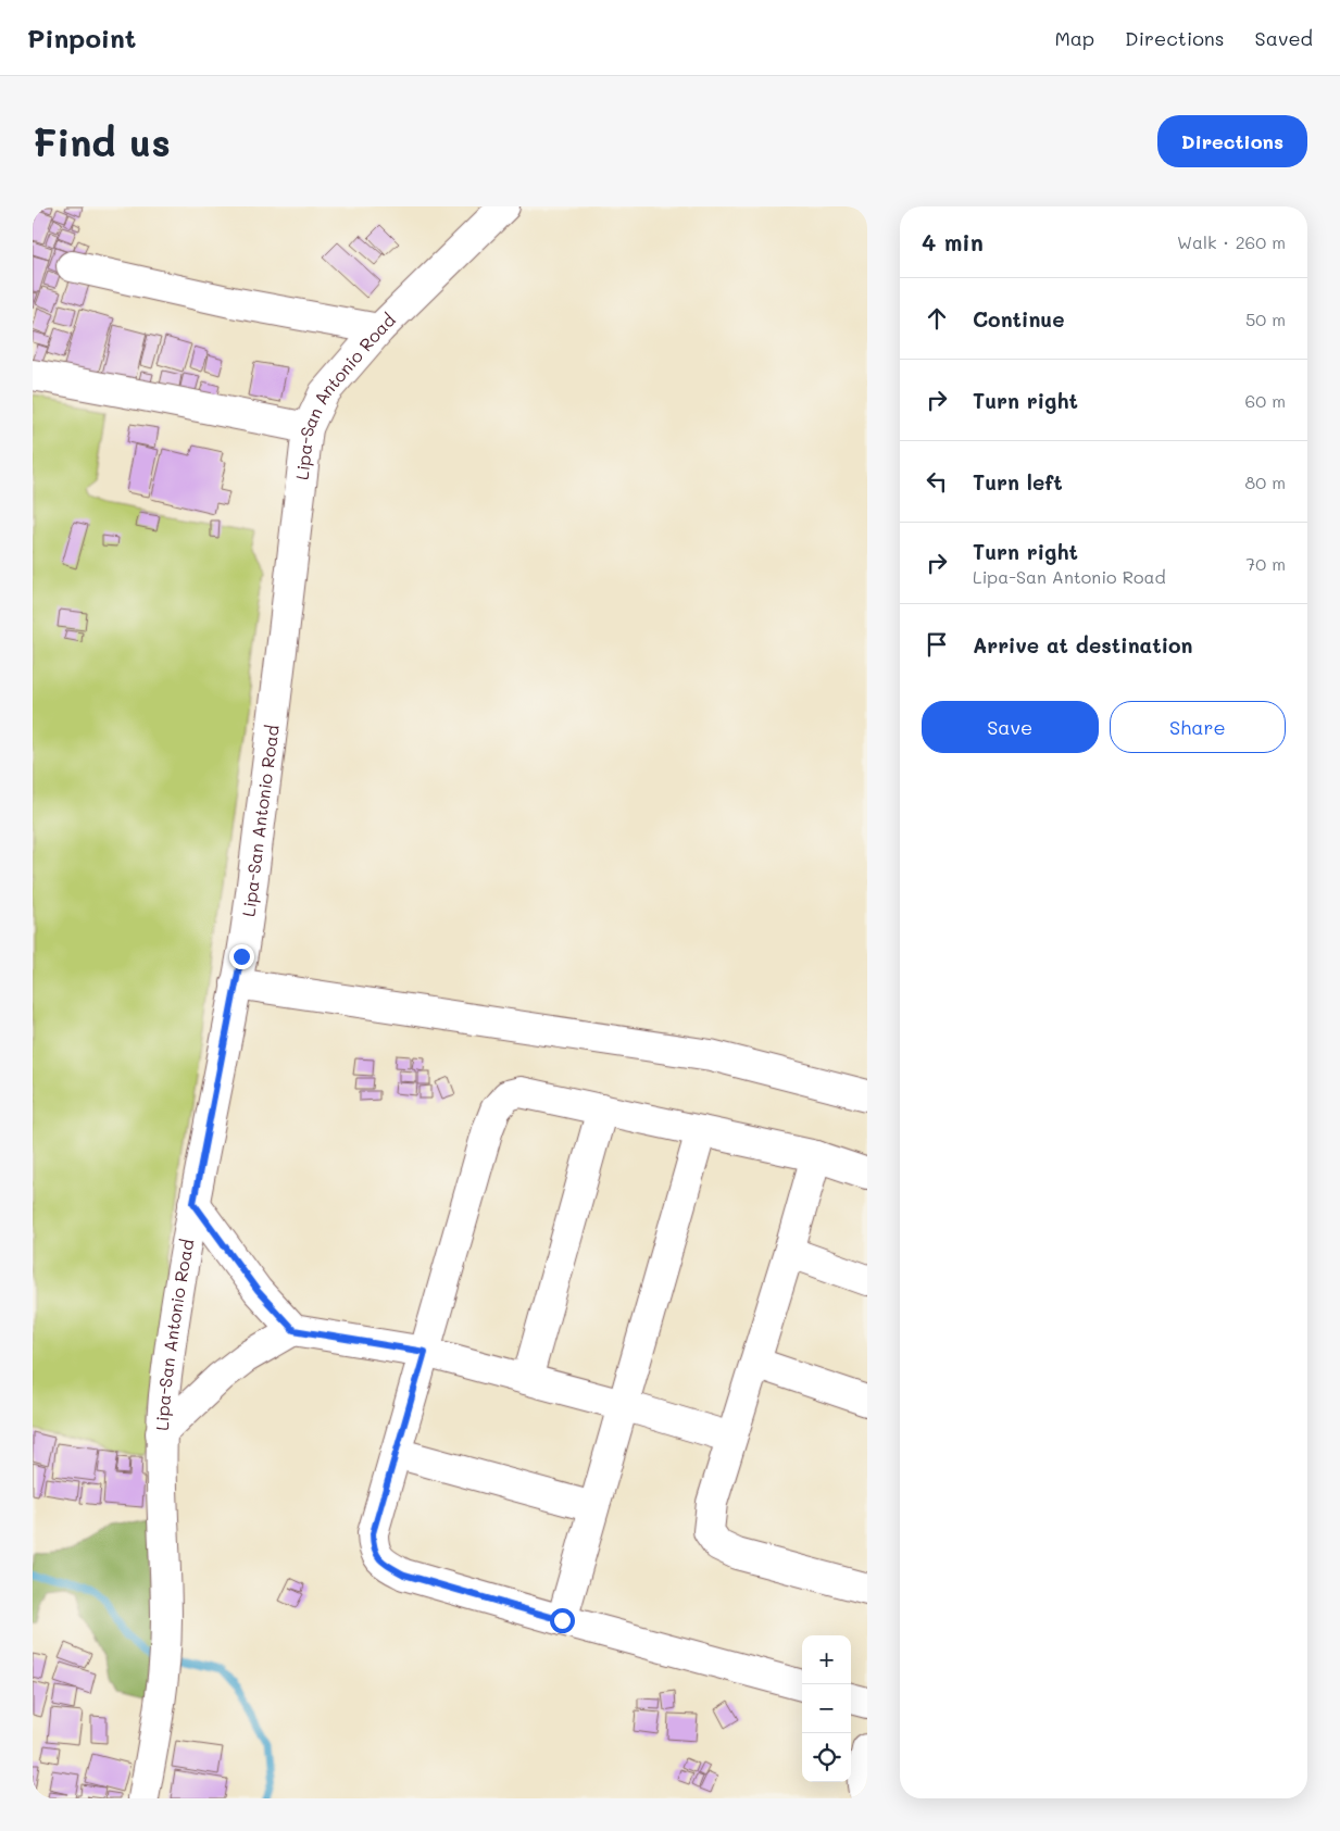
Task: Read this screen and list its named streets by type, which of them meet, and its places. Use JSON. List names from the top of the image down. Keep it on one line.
{"streets":{"street":["Lipa-San Antonio Road"]},"page":{"header":"Pinpoint","nav":["Map","Directions","Saved"],"buttons":["Directions",["Save","Share"]],"title":"Find us","heading":["4 min","Walk · 260 m"],"list":[["Continue","50 m"],["Turn right","60 m"],["Turn left","80 m"],["Turn right","Lipa-San Antonio Road","70 m"],"Arrive at destination"],"map_buttons":["+","−"]}}
